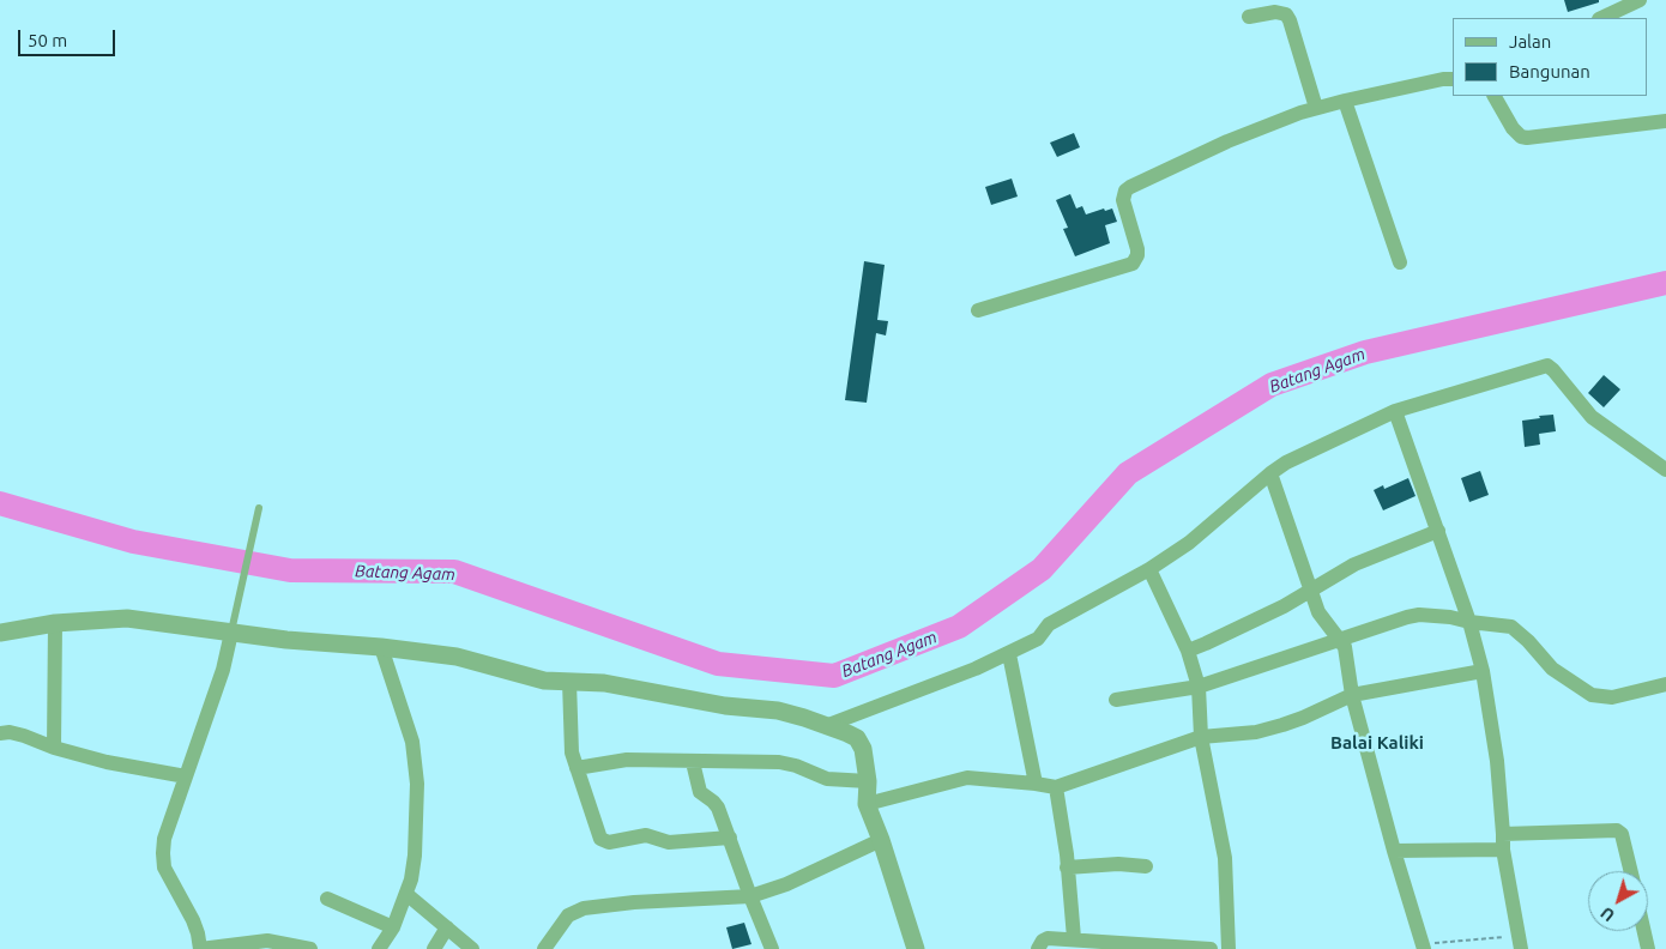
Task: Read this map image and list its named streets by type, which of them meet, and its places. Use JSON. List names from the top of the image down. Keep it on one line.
{"districts":["Balai Kaliki"],"water":["Batang Agam"],"legend":["Jalan","Bangunan"],"scale_bar":"50 m","north":"bottom left"}
